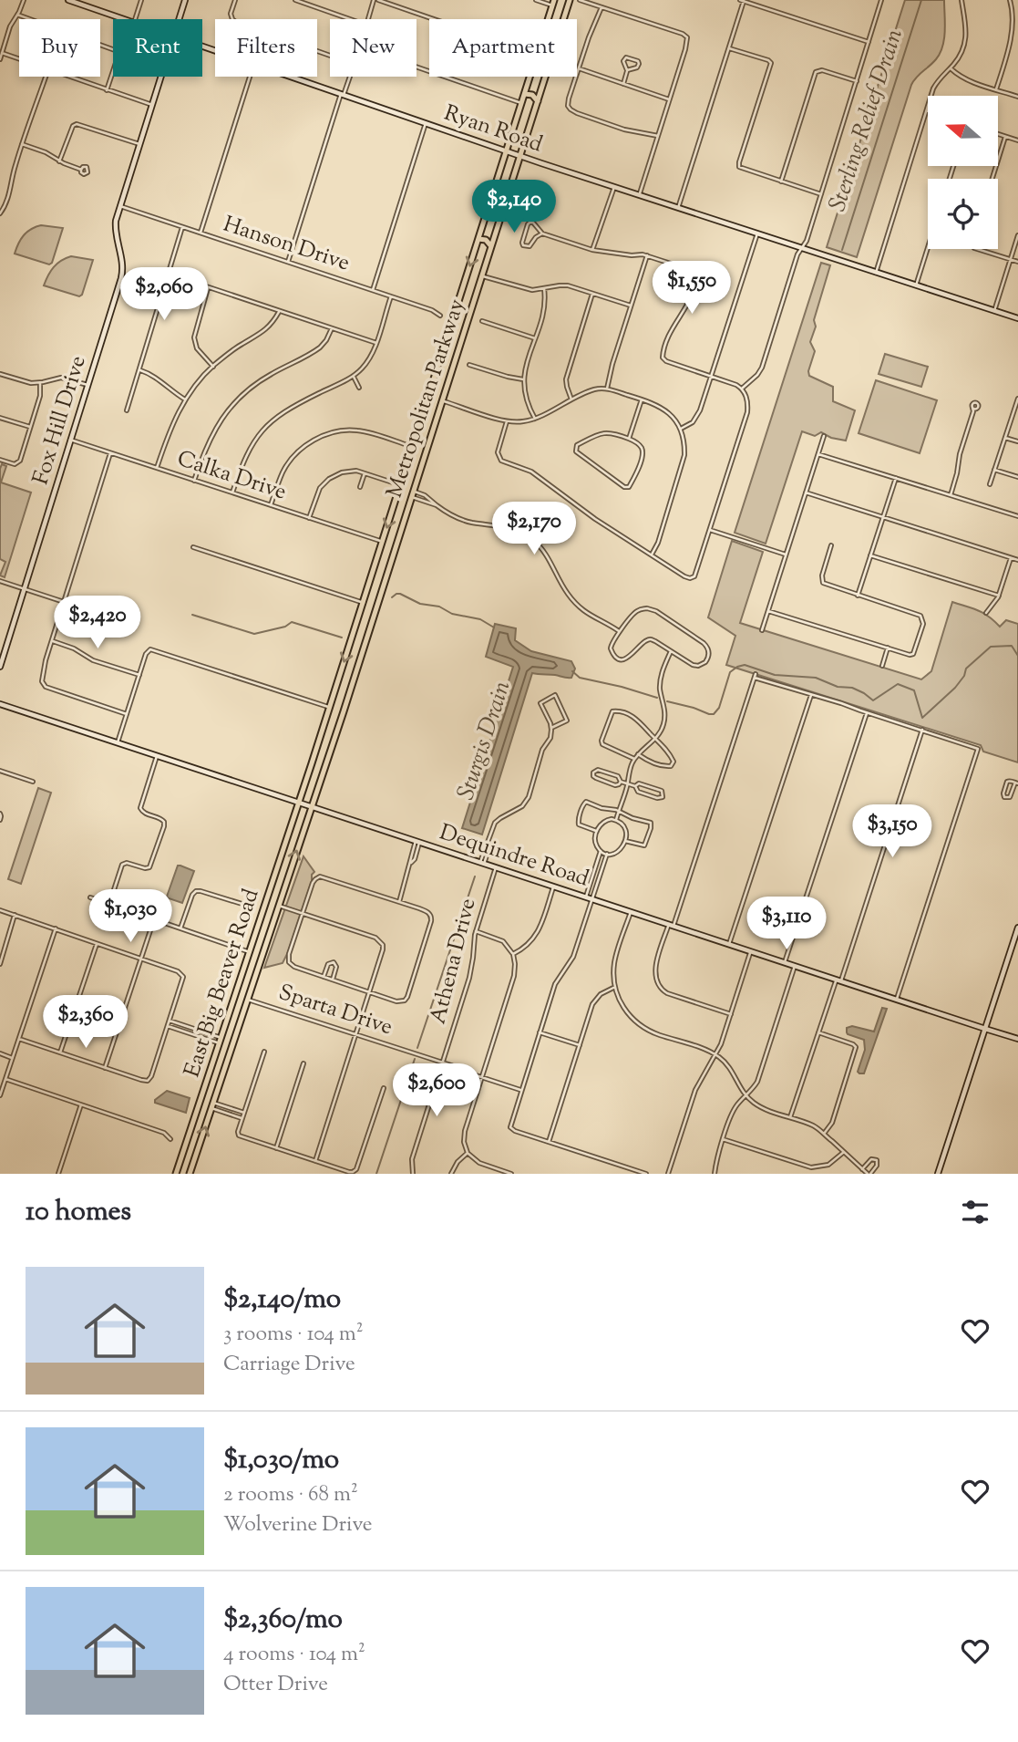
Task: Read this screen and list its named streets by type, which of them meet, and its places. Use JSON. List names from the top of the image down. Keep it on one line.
{"streets":{"main road":["Ryan Road","Metropolitan Parkway","Fox Hill Drive","Dequindre Road","East Big Beaver Road"],"street":["Hanson Drive","Calka Drive","Athena Drive","Sparta Drive"]},"crossings":[["Ryan Road","Metropolitan Parkway"],["Hanson Drive","Fox Hill Drive"],["Metropolitan Parkway","Calka Drive"],["Metropolitan Parkway","Dequindre Road"],["Metropolitan Parkway","East Big Beaver Road"],["Fox Hill Drive","Calka Drive"],["Dequindre Road","Athena Drive"],["Dequindre Road","East Big Beaver Road"],["Athena Drive","Sparta Drive"],["East Big Beaver Road","Sparta Drive"]],"water":["Sterling Relief Drain","Sturgis Drain"],"north":"left","page":{"chip":["Buy","Rent","Filters","New","Apartment"],"price":["$2,140","$1,550","$2,060","$2,170","$2,420","$3,150","$1,030","$3,110","$2,360","$2,600"],"heading":"10 homes","list":[{"name":"$2,140/mo","note":"3 rooms · 104 m² · Carriage Drive"},{"name":"$1,030/mo","note":"2 rooms · 68 m² · Wolverine Drive"},{"name":"$2,360/mo","note":"4 rooms · 104 m² · Otter Drive"}]}}
